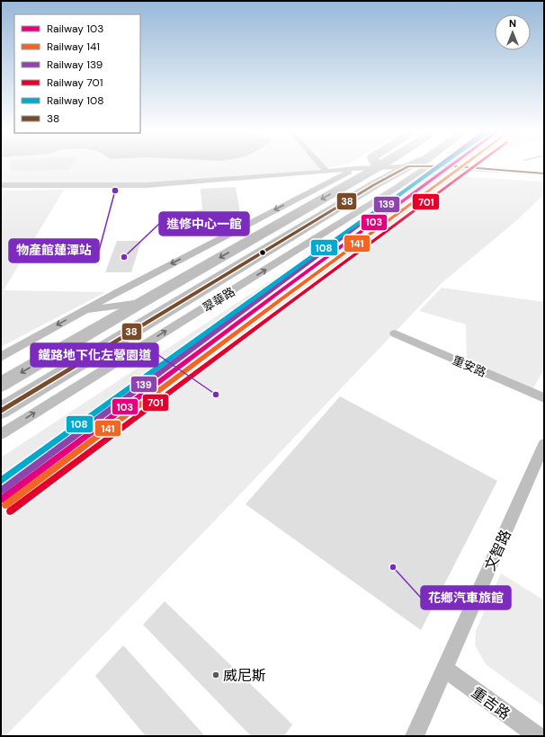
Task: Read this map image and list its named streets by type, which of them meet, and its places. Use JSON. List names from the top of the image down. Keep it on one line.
{"streets":{"main road":["翠華路"],"street":["重安路","文智路","重吉路"]},"crossings":[["文智路","重吉路"]],"places":["物產館蓮潭站","進修中心一館","鐵路地下化左營園道","花鄉汽車旅館","威尼斯"],"lines":["rail line 103","rail line 141","rail line 139","rail line 701","rail line 108","transit line 38"],"legend":["Railway 103","Railway 141","Railway 139","Railway 701","Railway 108","38"],"north":"top"}
